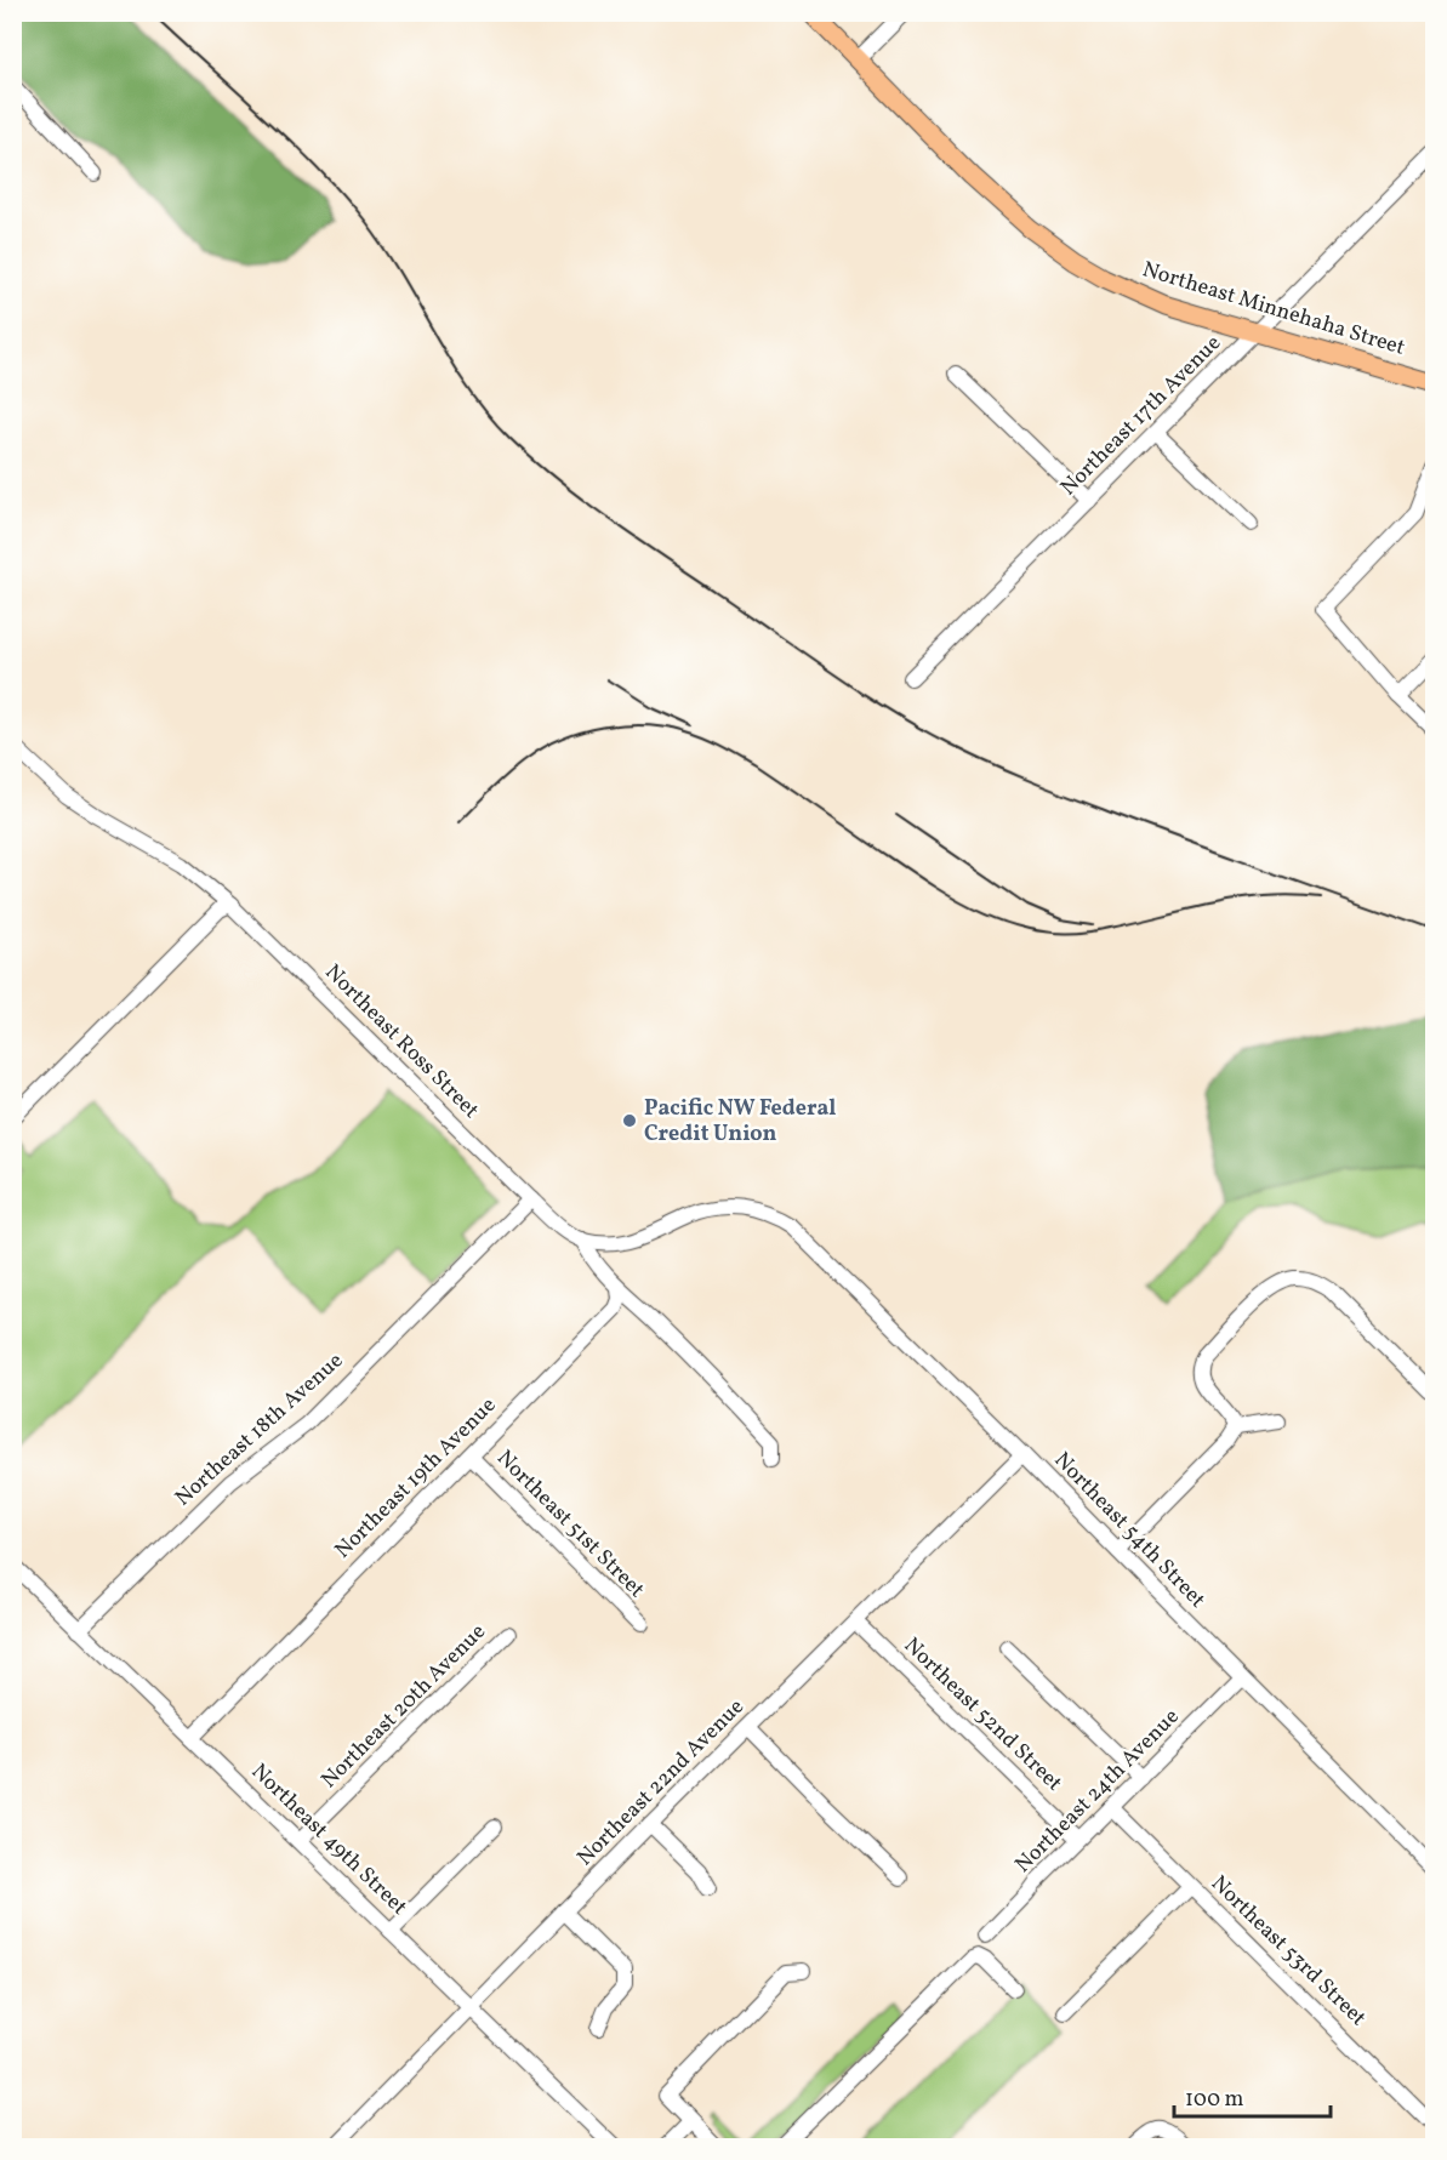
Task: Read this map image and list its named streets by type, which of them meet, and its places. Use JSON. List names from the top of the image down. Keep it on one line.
{"streets":{"main road":["Northeast Minnehaha Street"],"street":["Northeast 17th Avenue","Northeast Ross Street","Northeast 18th Avenue","Northeast 19th Avenue","Northeast 51st Street","Northeast 54th Street","Northeast 20th Avenue","Northeast 52nd Street","Northeast 22nd Avenue","Northeast 24th Avenue","Northeast 49th Street","Northeast 53rd Street"]},"crossings":[["Northeast Minnehaha Street","Northeast 17th Avenue"],["Northeast Ross Street","Northeast 18th Avenue"],["Northeast Ross Street","Northeast 54th Street"],["Northeast 18th Avenue","Northeast 49th Street"],["Northeast 19th Avenue","Northeast 51st Street"],["Northeast 19th Avenue","Northeast 49th Street"],["Northeast 54th Street","Northeast 22nd Avenue"],["Northeast 54th Street","Northeast 24th Avenue"],["Northeast 20th Avenue","Northeast 49th Street"],["Northeast 52nd Street","Northeast 22nd Avenue"],["Northeast 52nd Street","Northeast 24th Avenue"],["Northeast 22nd Avenue","Northeast 49th Street"],["Northeast 24th Avenue","Northeast 53rd Street"]],"places":["Pacific NW Federal Credit Union"],"scale_bar":"100 m"}
